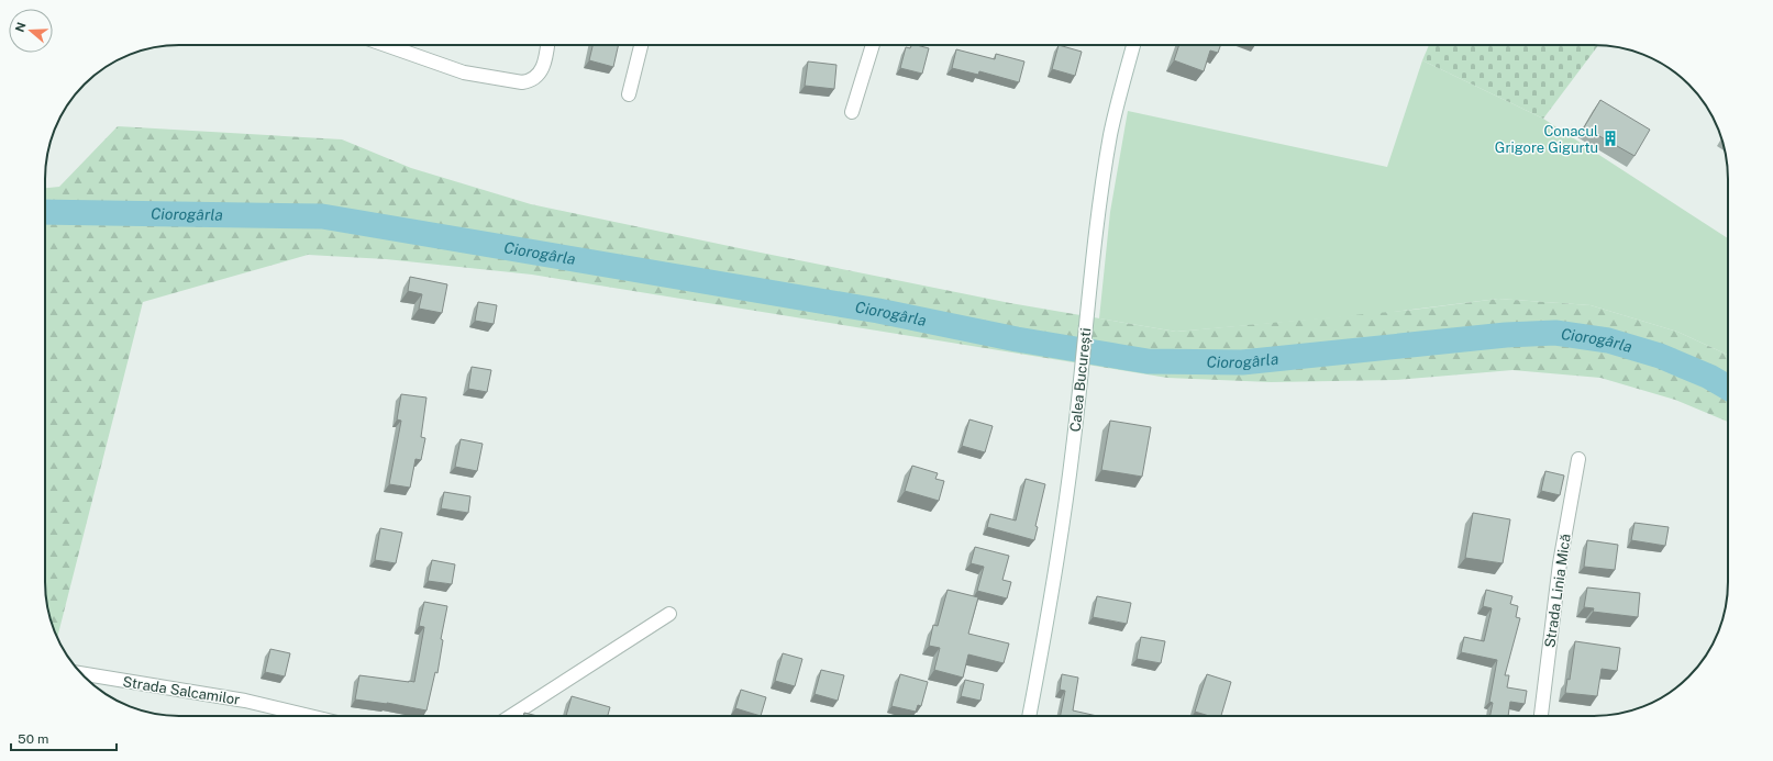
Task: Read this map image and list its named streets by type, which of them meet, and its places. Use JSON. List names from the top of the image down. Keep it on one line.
{"streets":{"street":["Calea București","Strada Linia Mică","Strada Salcamilor"]},"water":["Ciorogârla"],"places":{"building":["Conacul Grigore Gigurtu"]},"scale_bar":"50 m","north":"left"}
